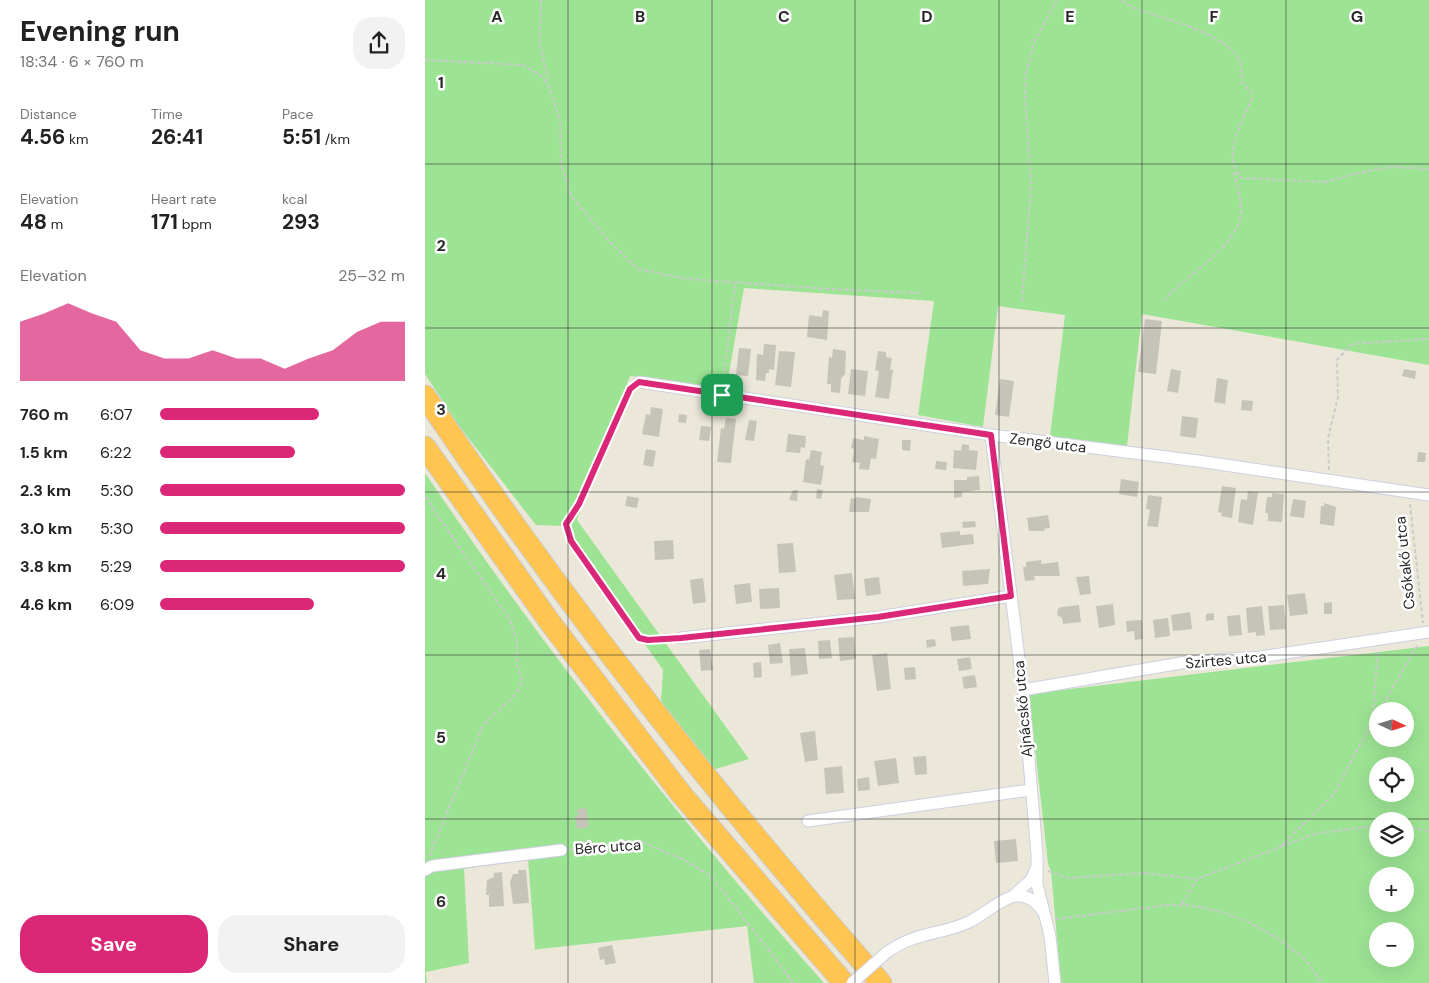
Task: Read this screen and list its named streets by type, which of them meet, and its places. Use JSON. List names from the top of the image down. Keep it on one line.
{"streets":{"street":["Zengő utca","Szirtes utca","Ajnácskő utca","Bérc utca"],"path":["Csókakő utca"]},"crossings":[["Zengő utca","Csókakő utca"],["Zengő utca","Ajnácskő utca"],["Csókakő utca","Szirtes utca"],["Szirtes utca","Ajnácskő utca"]],"north":"right","page":{"heading":["Evening run","18:34 · 6 × 760 m"],"stats":[["Distance","4.56 km"],["Time","26:41"],["Pace","5:51 /km"],["Elevation","48 m"],["Heart rate","171 bpm"],["kcal","293"]],"chart":["Elevation","25–32 m"],"list":[{"name":"760 m","note":"6:07"},{"name":"1.5 km","note":"6:22"},{"name":"2.3 km","note":"5:30"},{"name":"3.0 km","note":"5:30"},{"name":"3.8 km","note":"5:29"},{"name":"4.6 km","note":"6:09"}],"map_buttons":["+","−"],"buttons":["Save","Share"]},"grid":{"columns":["A","B","C","D","E","F","G"],"rows":["1","2","3","4","5","6"]}}
